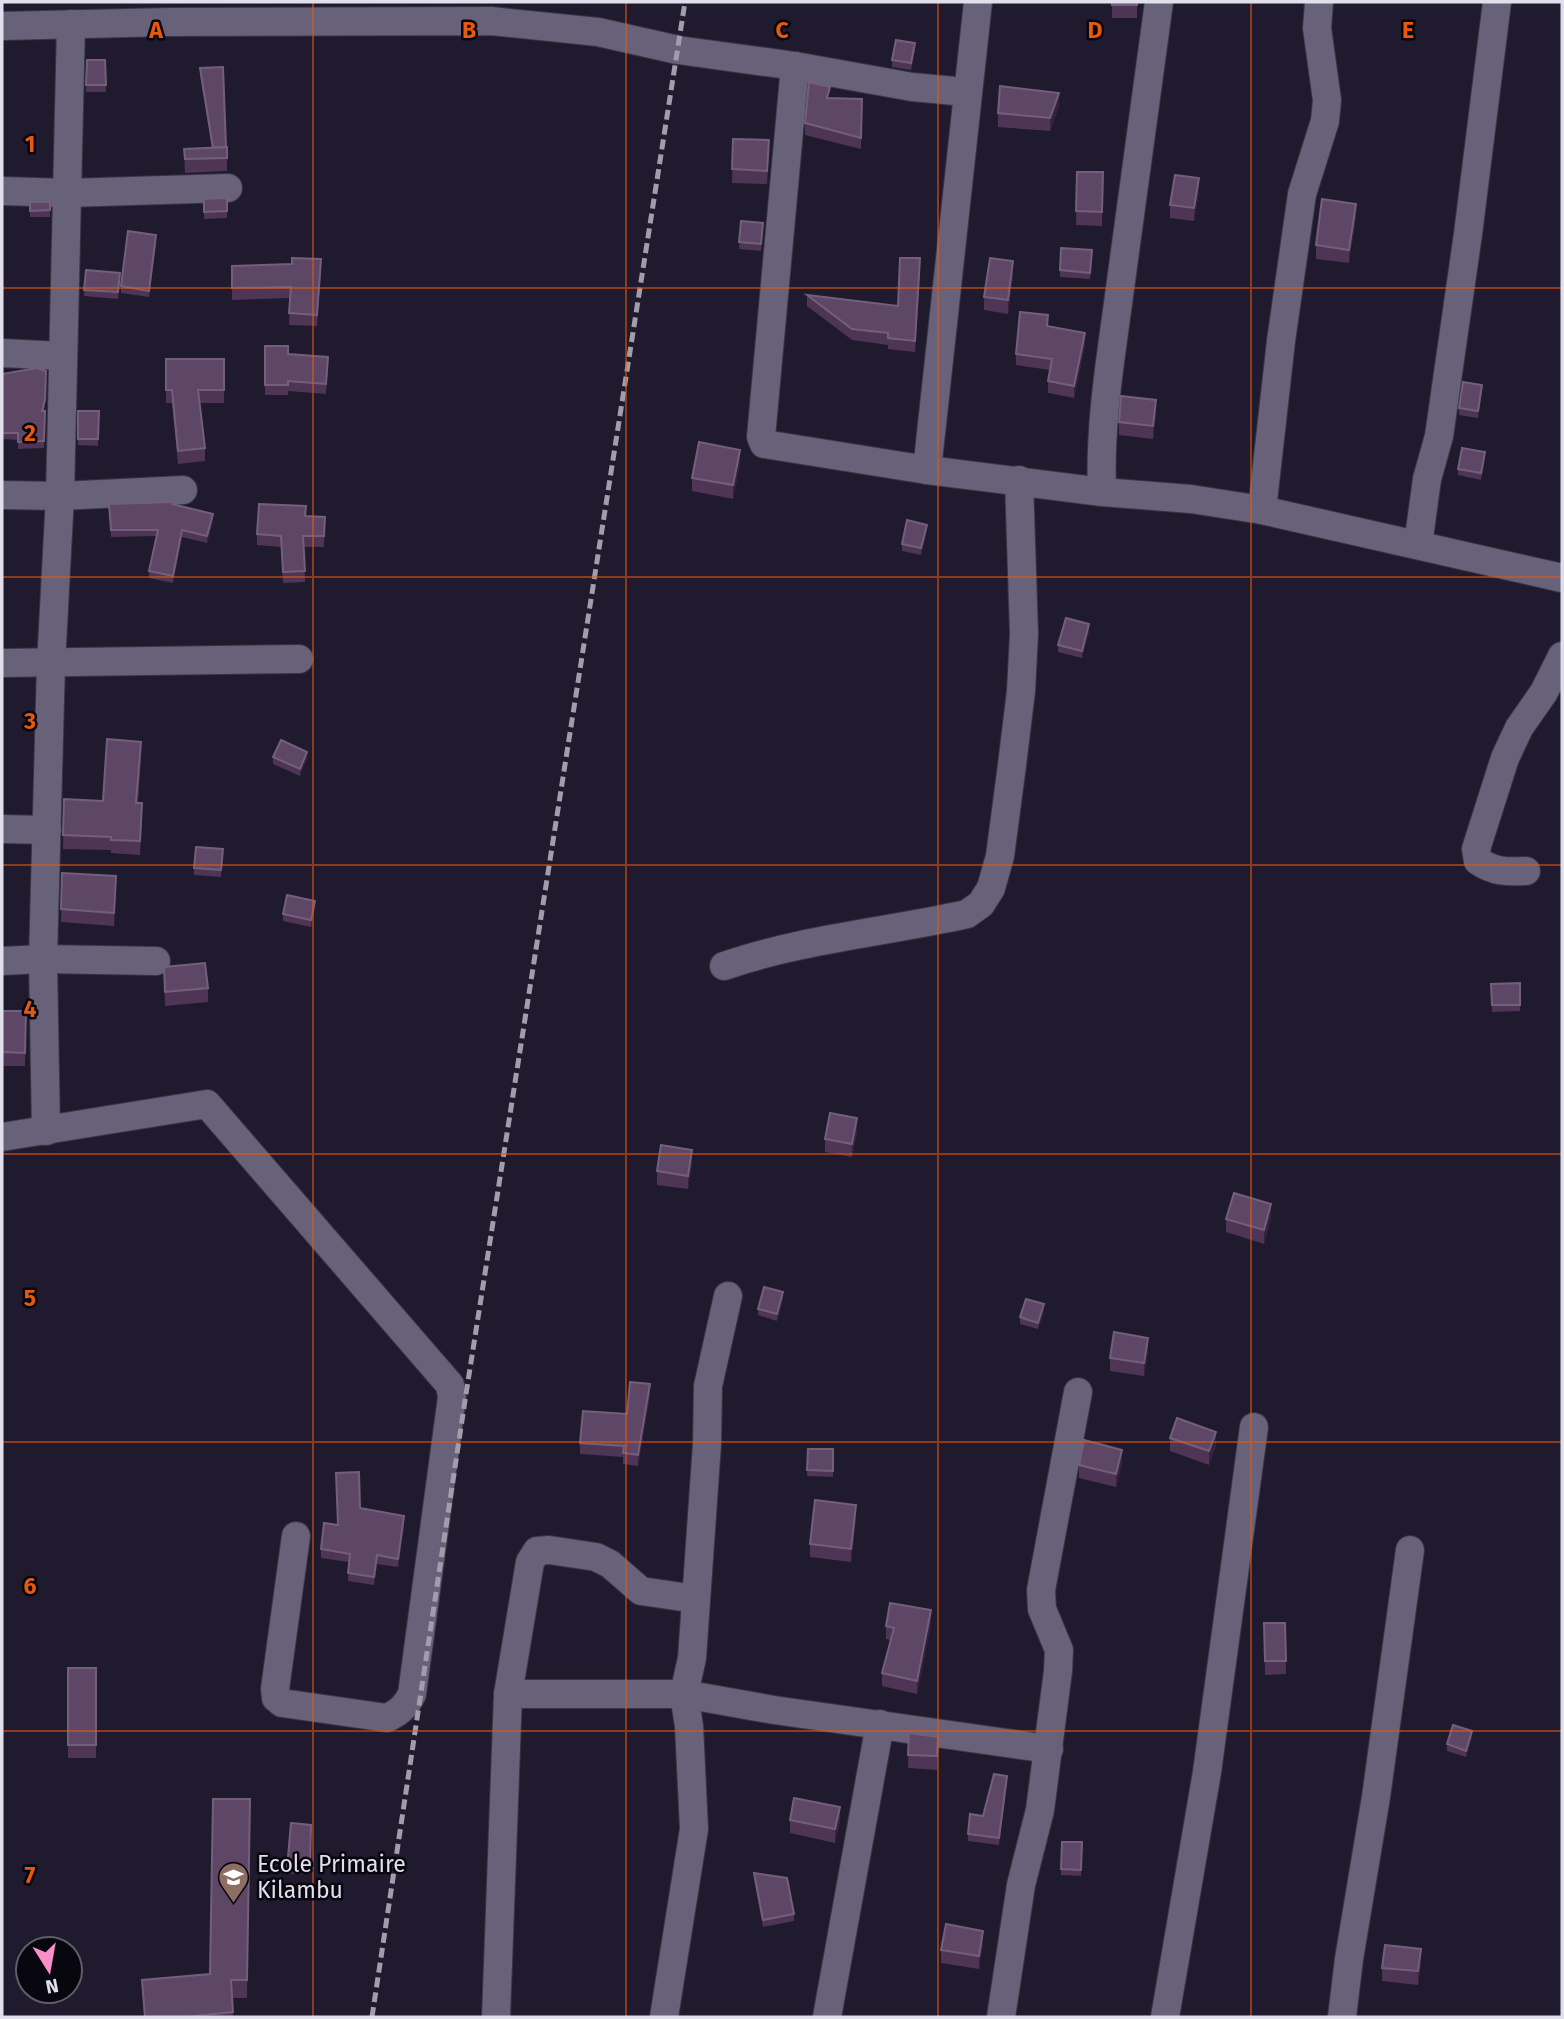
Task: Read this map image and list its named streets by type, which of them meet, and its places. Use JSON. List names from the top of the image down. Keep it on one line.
{"places":{"school or university":["Ecole Primaire Kilambu"]},"north":"bottom","grid":{"columns":["A","B","C","D","E"],"rows":["1","2","3","4","5","6","7"]}}
